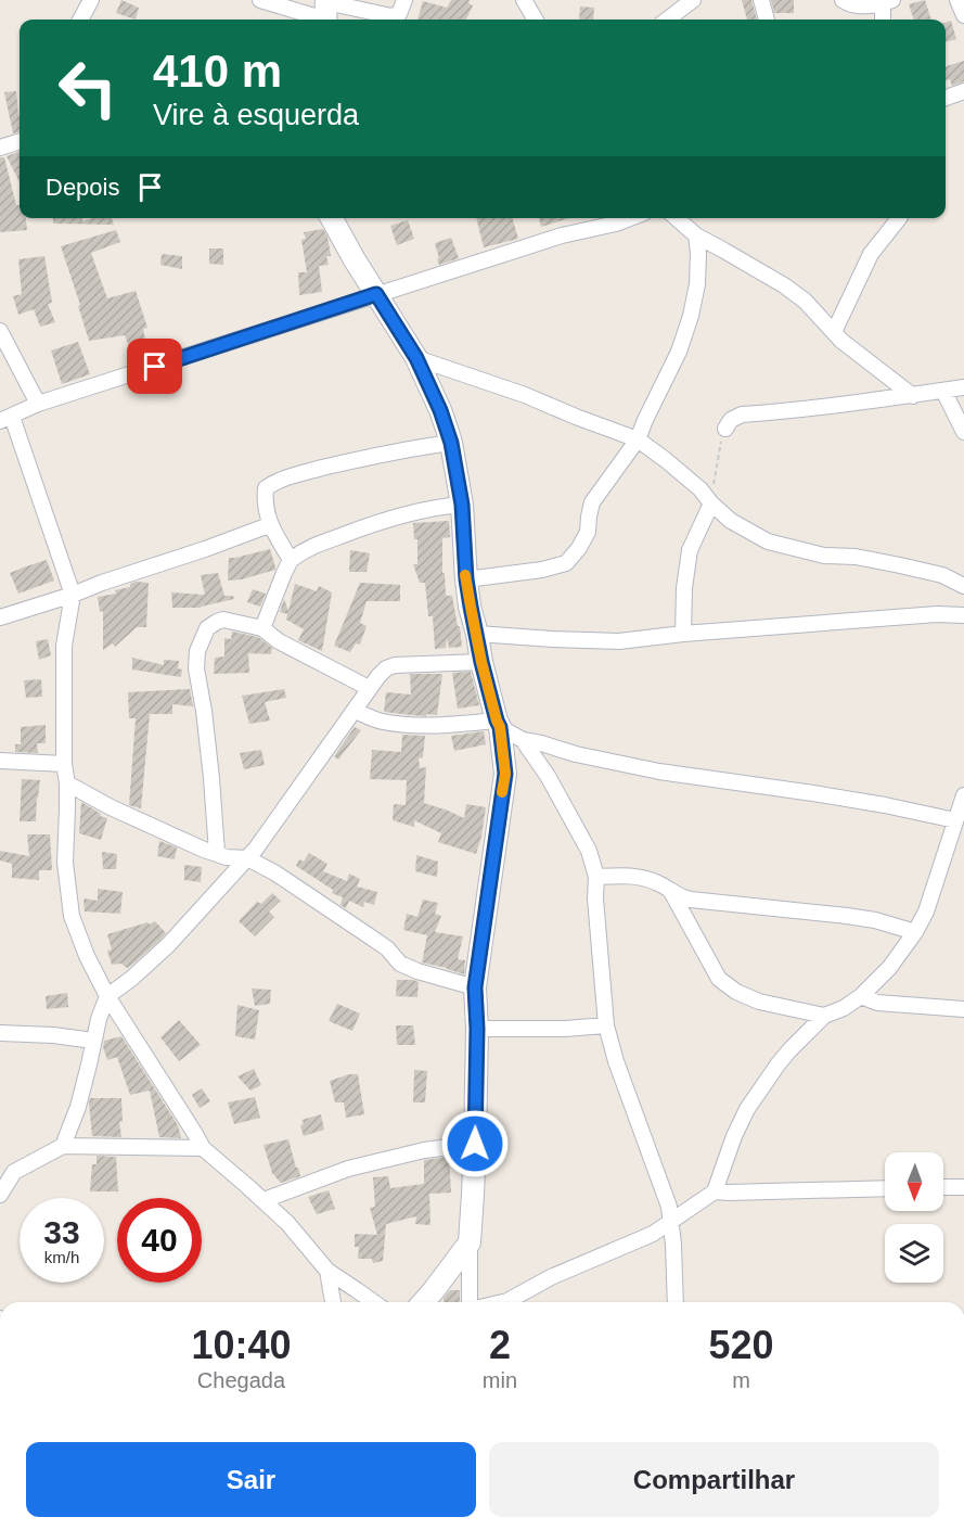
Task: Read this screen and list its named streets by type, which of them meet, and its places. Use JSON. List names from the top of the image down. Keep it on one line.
{"north":"bottom","page":{"turn":["410 m","Vire à esquerda"],"then":"Depois","speed":"33 km/h","limit":"40","eta":["10:40","Chegada","2","min","520","m"],"buttons":["Sair","Compartilhar"]}}
